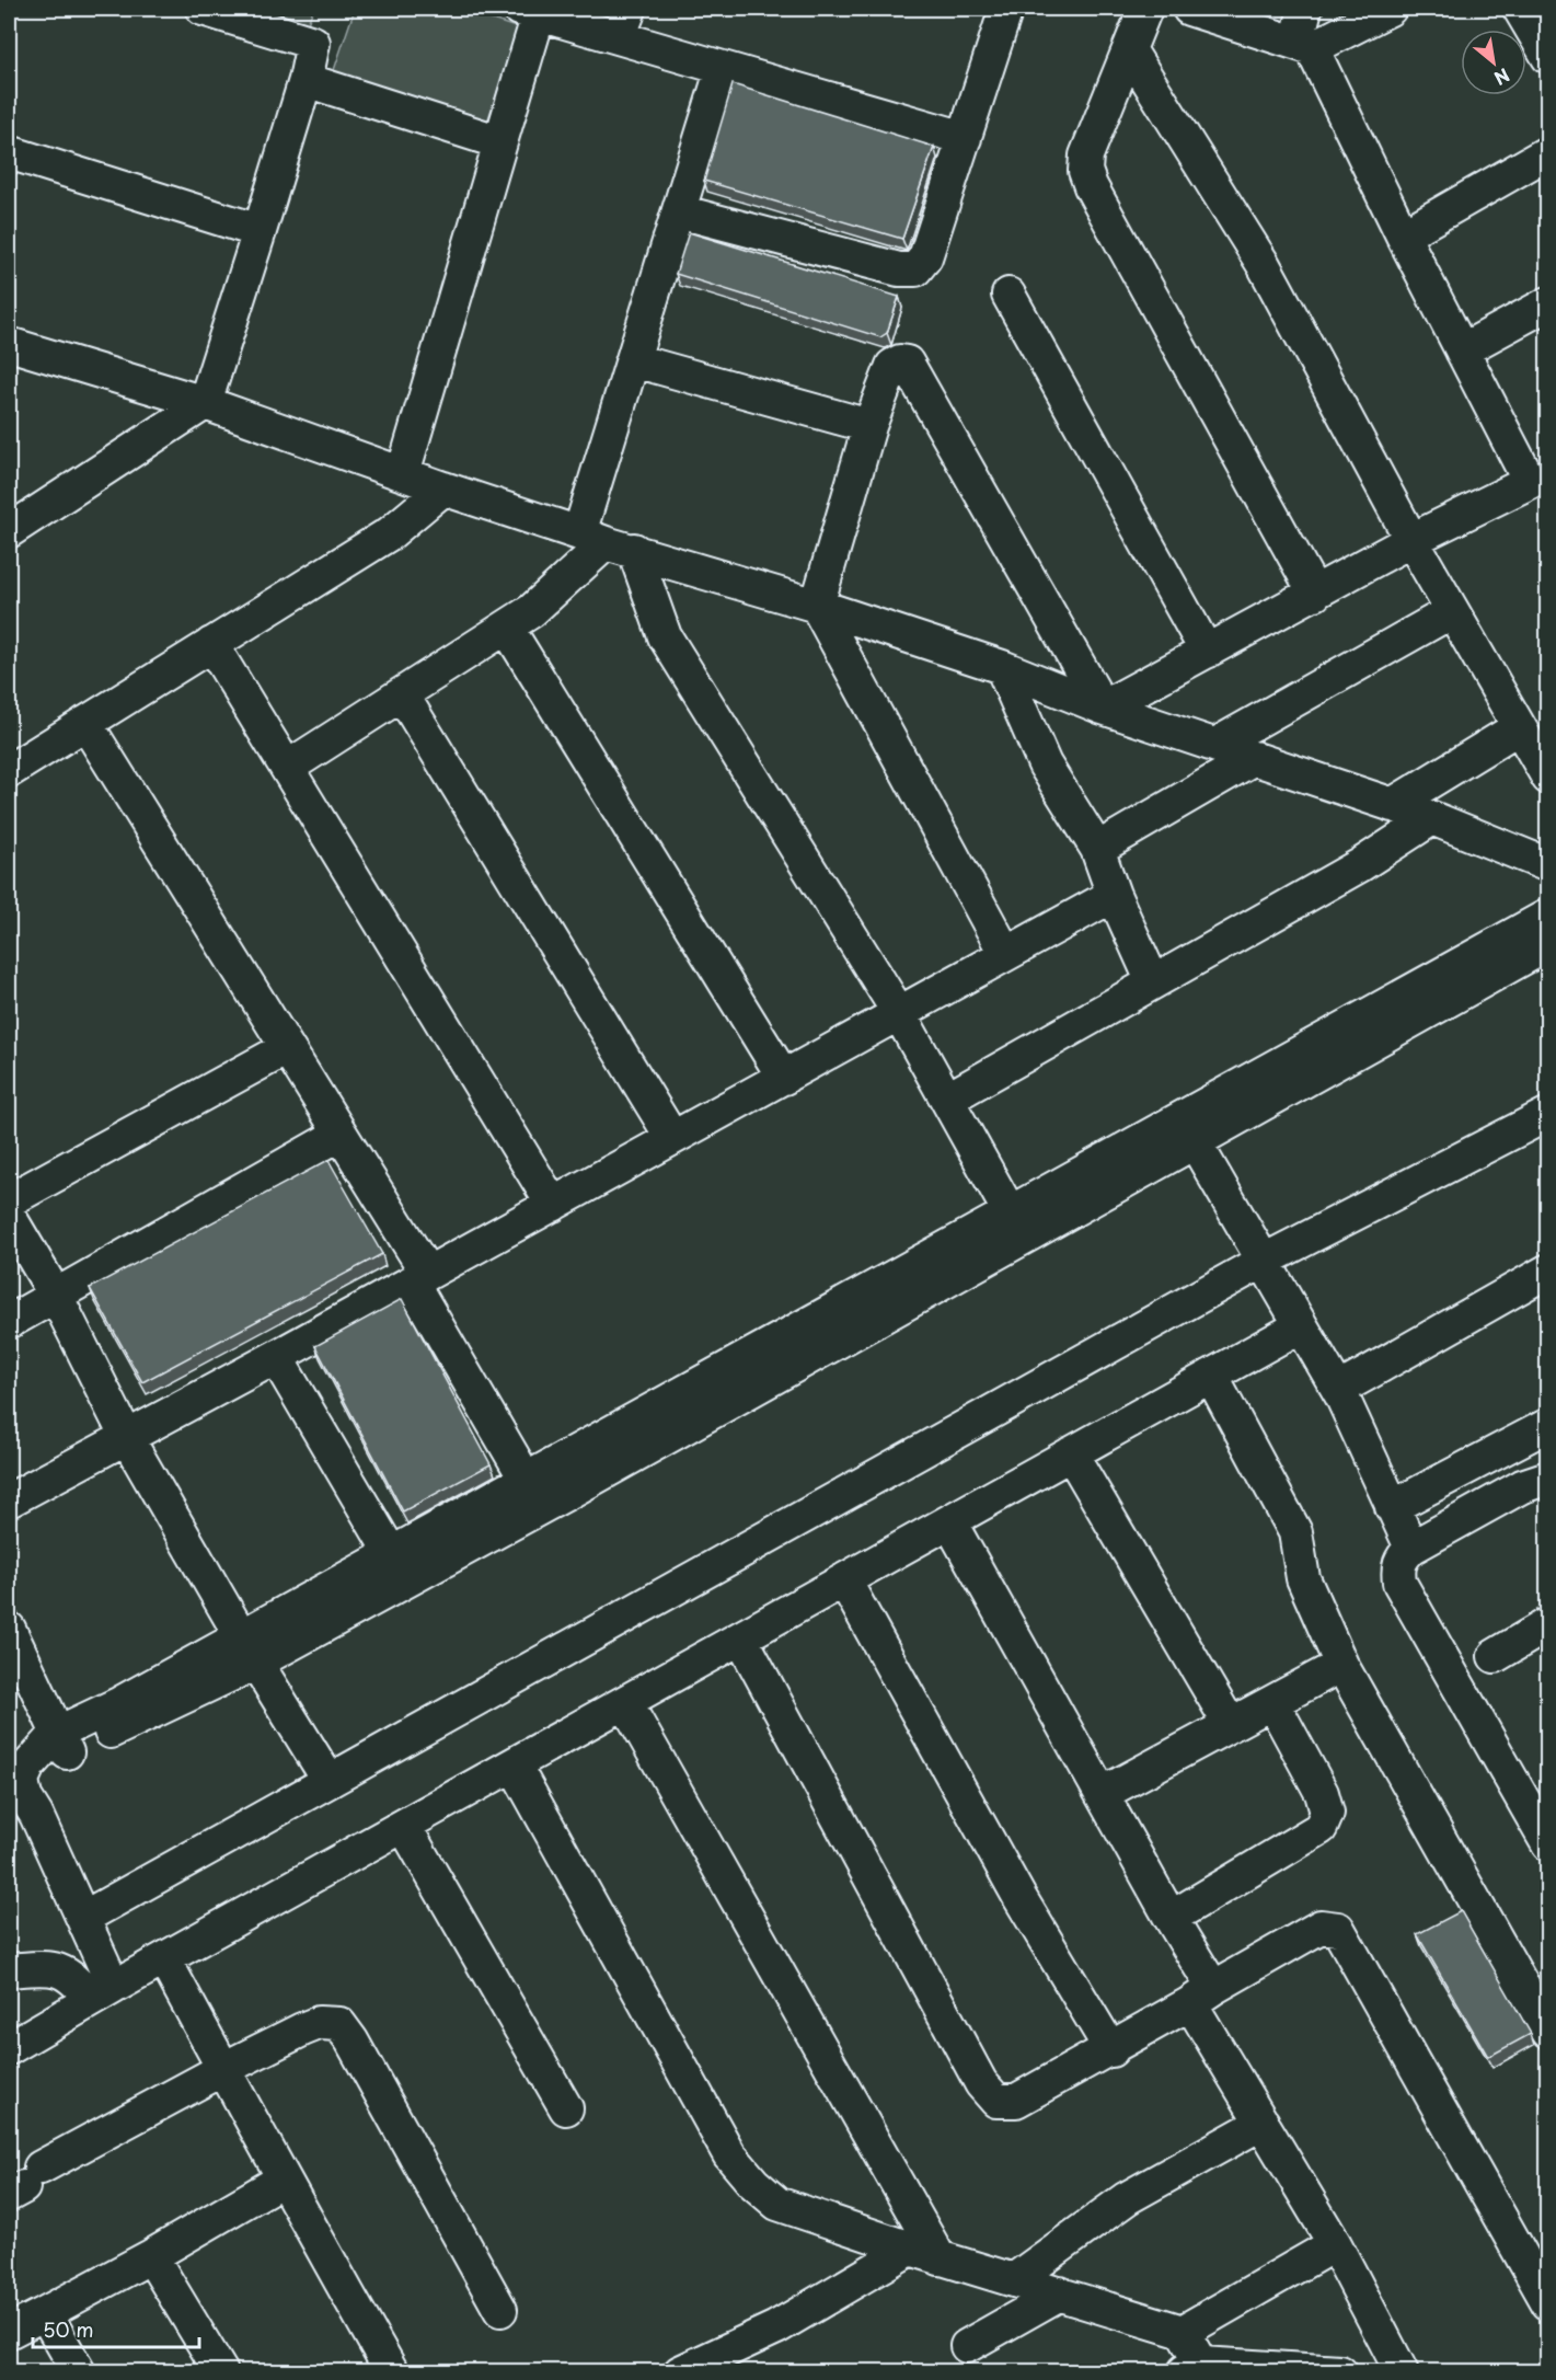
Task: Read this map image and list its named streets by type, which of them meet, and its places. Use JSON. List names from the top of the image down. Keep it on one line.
{"scale_bar":"50 m","north":"bottom right"}
